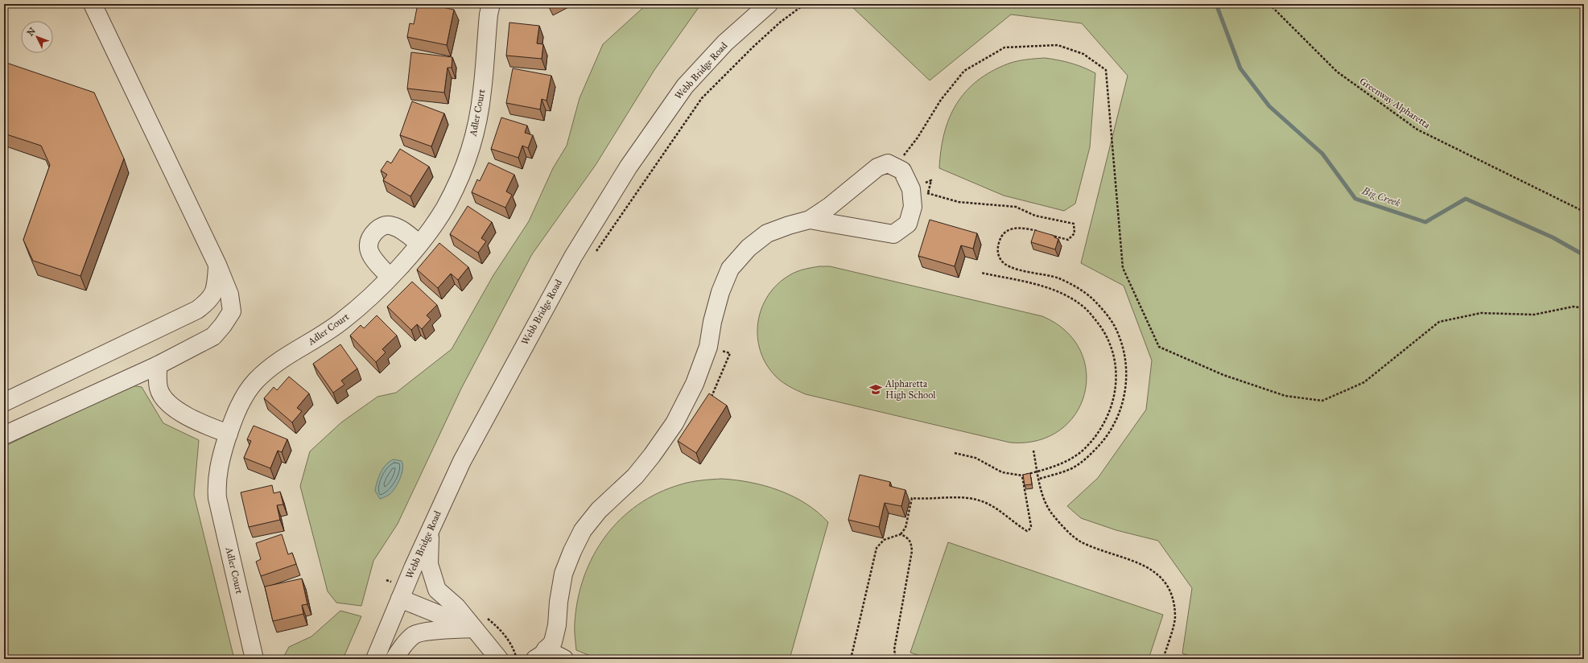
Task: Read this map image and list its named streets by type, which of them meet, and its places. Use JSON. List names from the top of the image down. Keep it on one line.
{"streets":{"street":["Webb Bridge Road","Adler Court"],"path":["Greenway Alpharetta"]},"water":["Big Creek"],"places":{"school or university":["Alpharetta High School"]},"north":"top left"}
